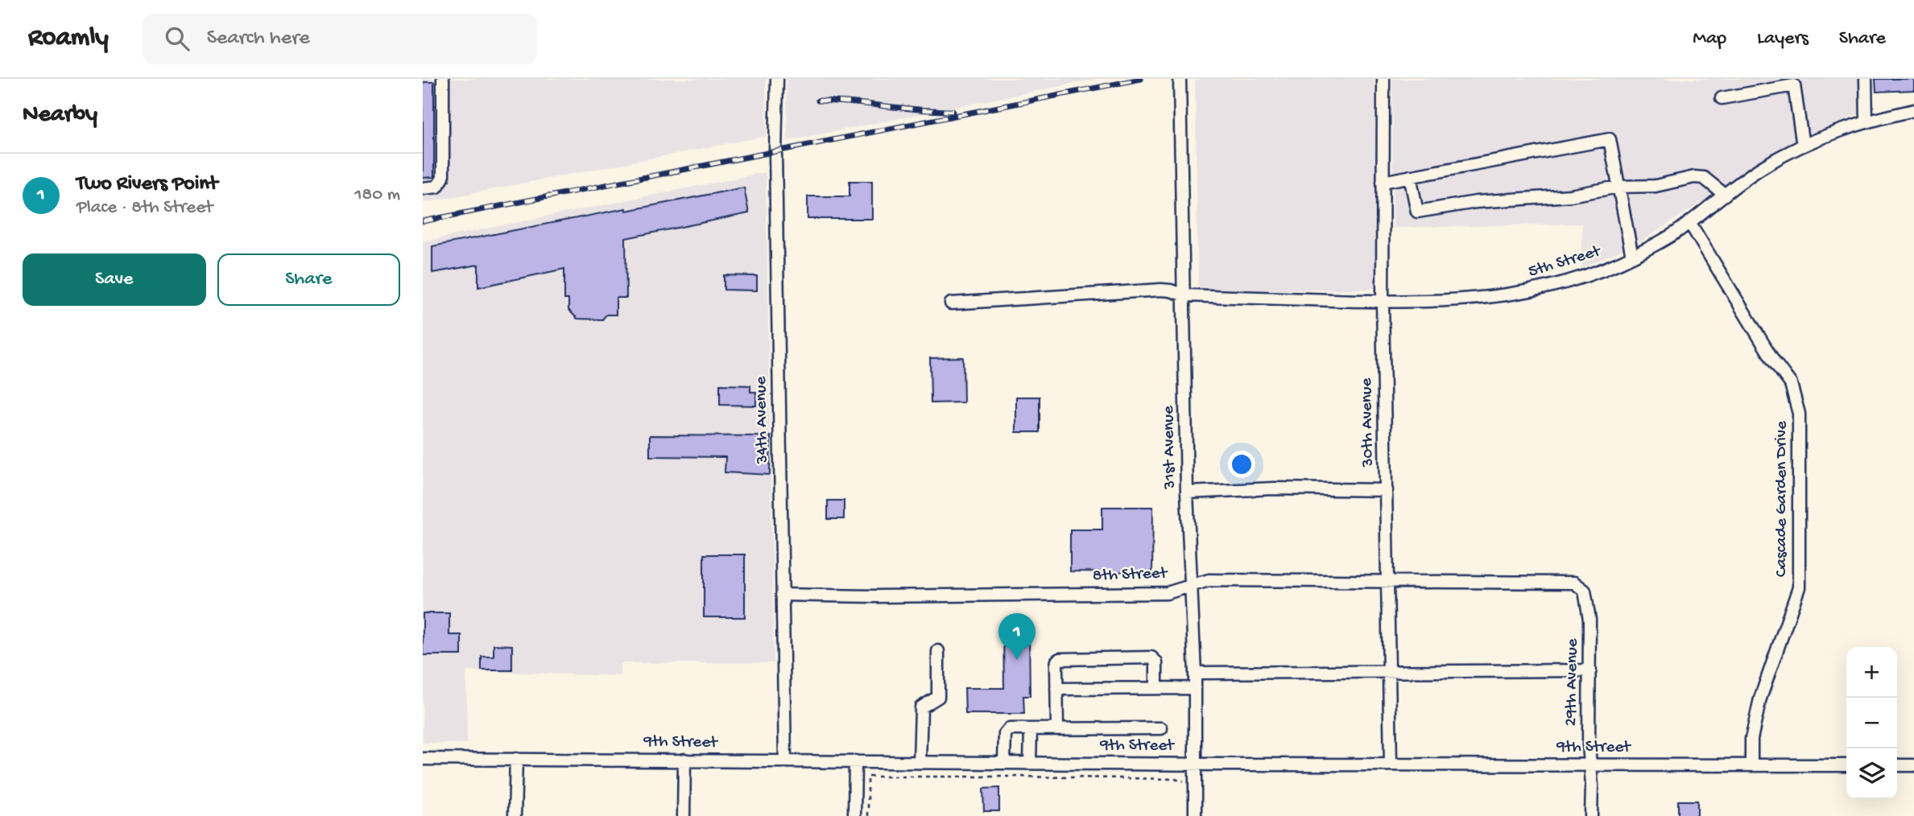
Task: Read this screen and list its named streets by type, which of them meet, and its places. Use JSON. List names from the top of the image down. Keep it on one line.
{"streets":{"street":["5th Street","34th Avenue","30th Avenue","31st Avenue","Cascade Garden Drive","8th Street","29th Avenue","9th Street"]},"crossings":[["5th Street","30th Avenue"],["5th Street","31st Avenue"],["5th Street","Cascade Garden Drive"],["34th Avenue","8th Street"],["34th Avenue","9th Street"],["30th Avenue","8th Street"],["30th Avenue","9th Street"],["31st Avenue","8th Street"],["31st Avenue","9th Street"],["Cascade Garden Drive","9th Street"],["8th Street","29th Avenue"],["29th Avenue","9th Street"]],"page":{"header":"Roamly","search":"Search here","nav":["Map","Layers","Share"],"heading":"Nearby","list":[{"mark":"1","name":"Two Rivers Point","note":"Place · 8th Street","value":"180 m"}],"buttons":["Save","Share"],"pins":"1","map_buttons":["+","−"]}}
